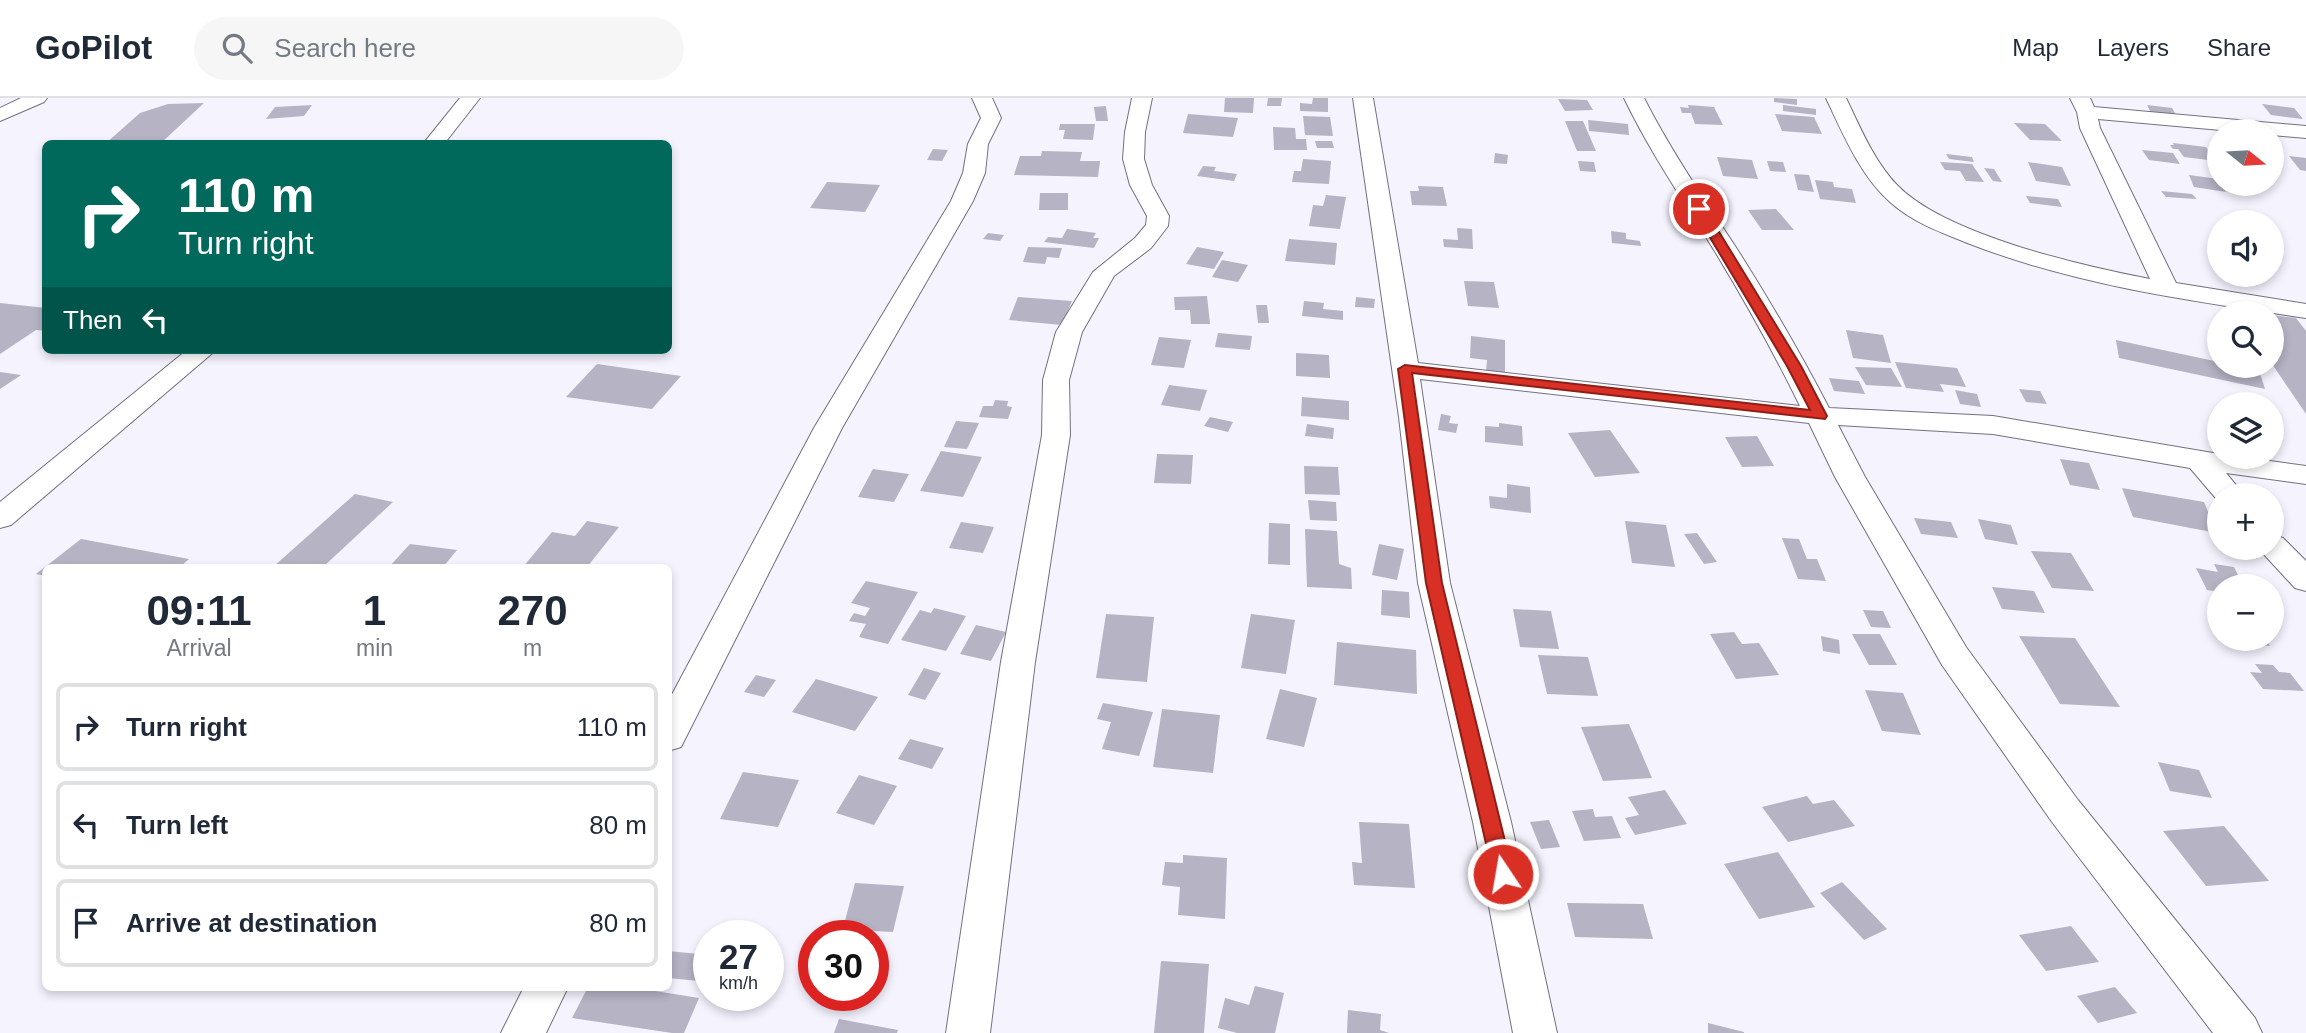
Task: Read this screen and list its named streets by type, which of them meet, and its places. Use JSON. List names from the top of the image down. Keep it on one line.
{"north":"right","page":{"header":"GoPilot","search":"Search here","nav":["Map","Layers","Share"],"map_buttons":["+","−"],"turn":["110 m","Turn right"],"then":"Then","eta":["09:11","Arrival","1","min","270","m"],"list":[{"name":"Turn right","value":"110 m"},{"name":"Turn left","value":"80 m"},{"name":"Arrive at destination","value":"80 m"}],"speed":"27 km/h","limit":"30"}}
